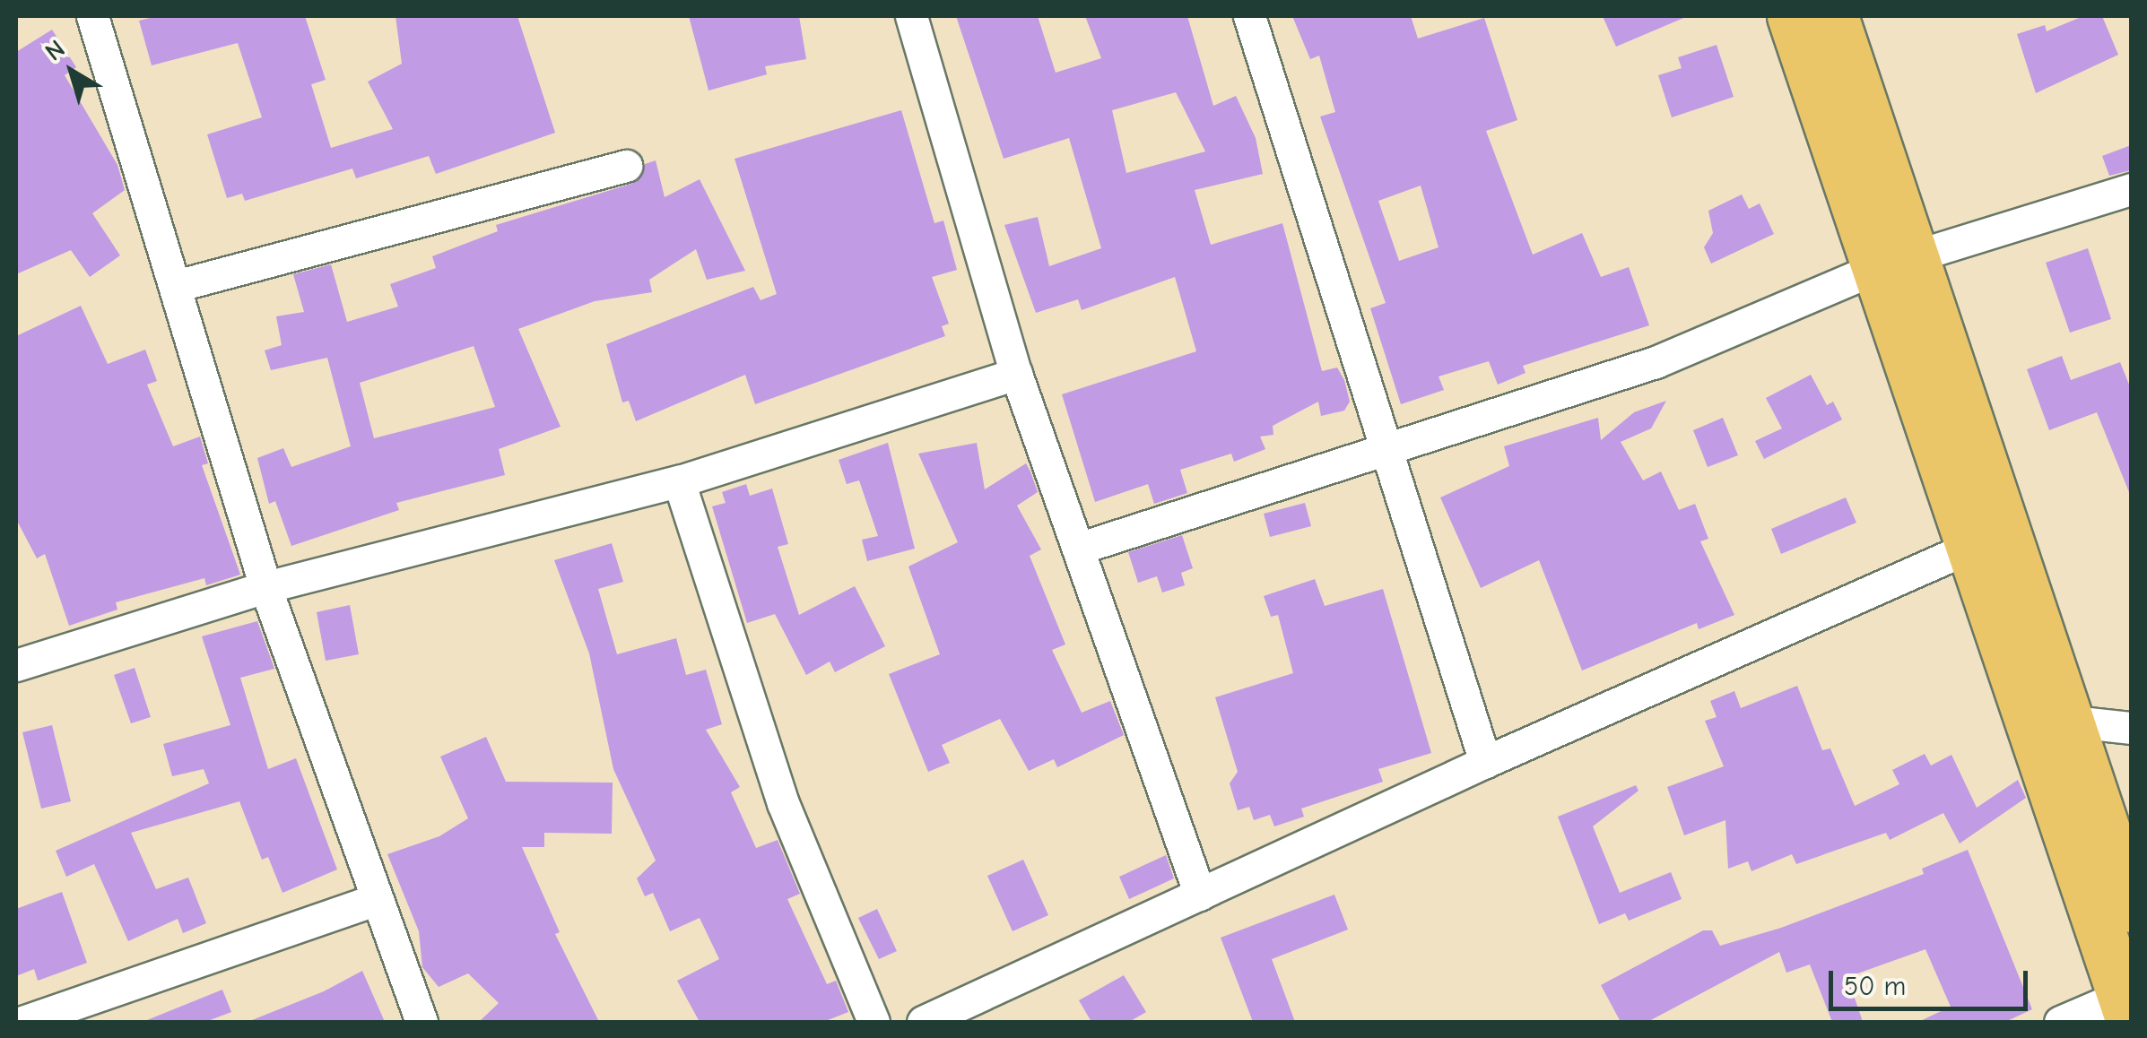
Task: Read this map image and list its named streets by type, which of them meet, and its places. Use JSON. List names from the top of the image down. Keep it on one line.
{"scale_bar":"50 m","north":"top left"}
